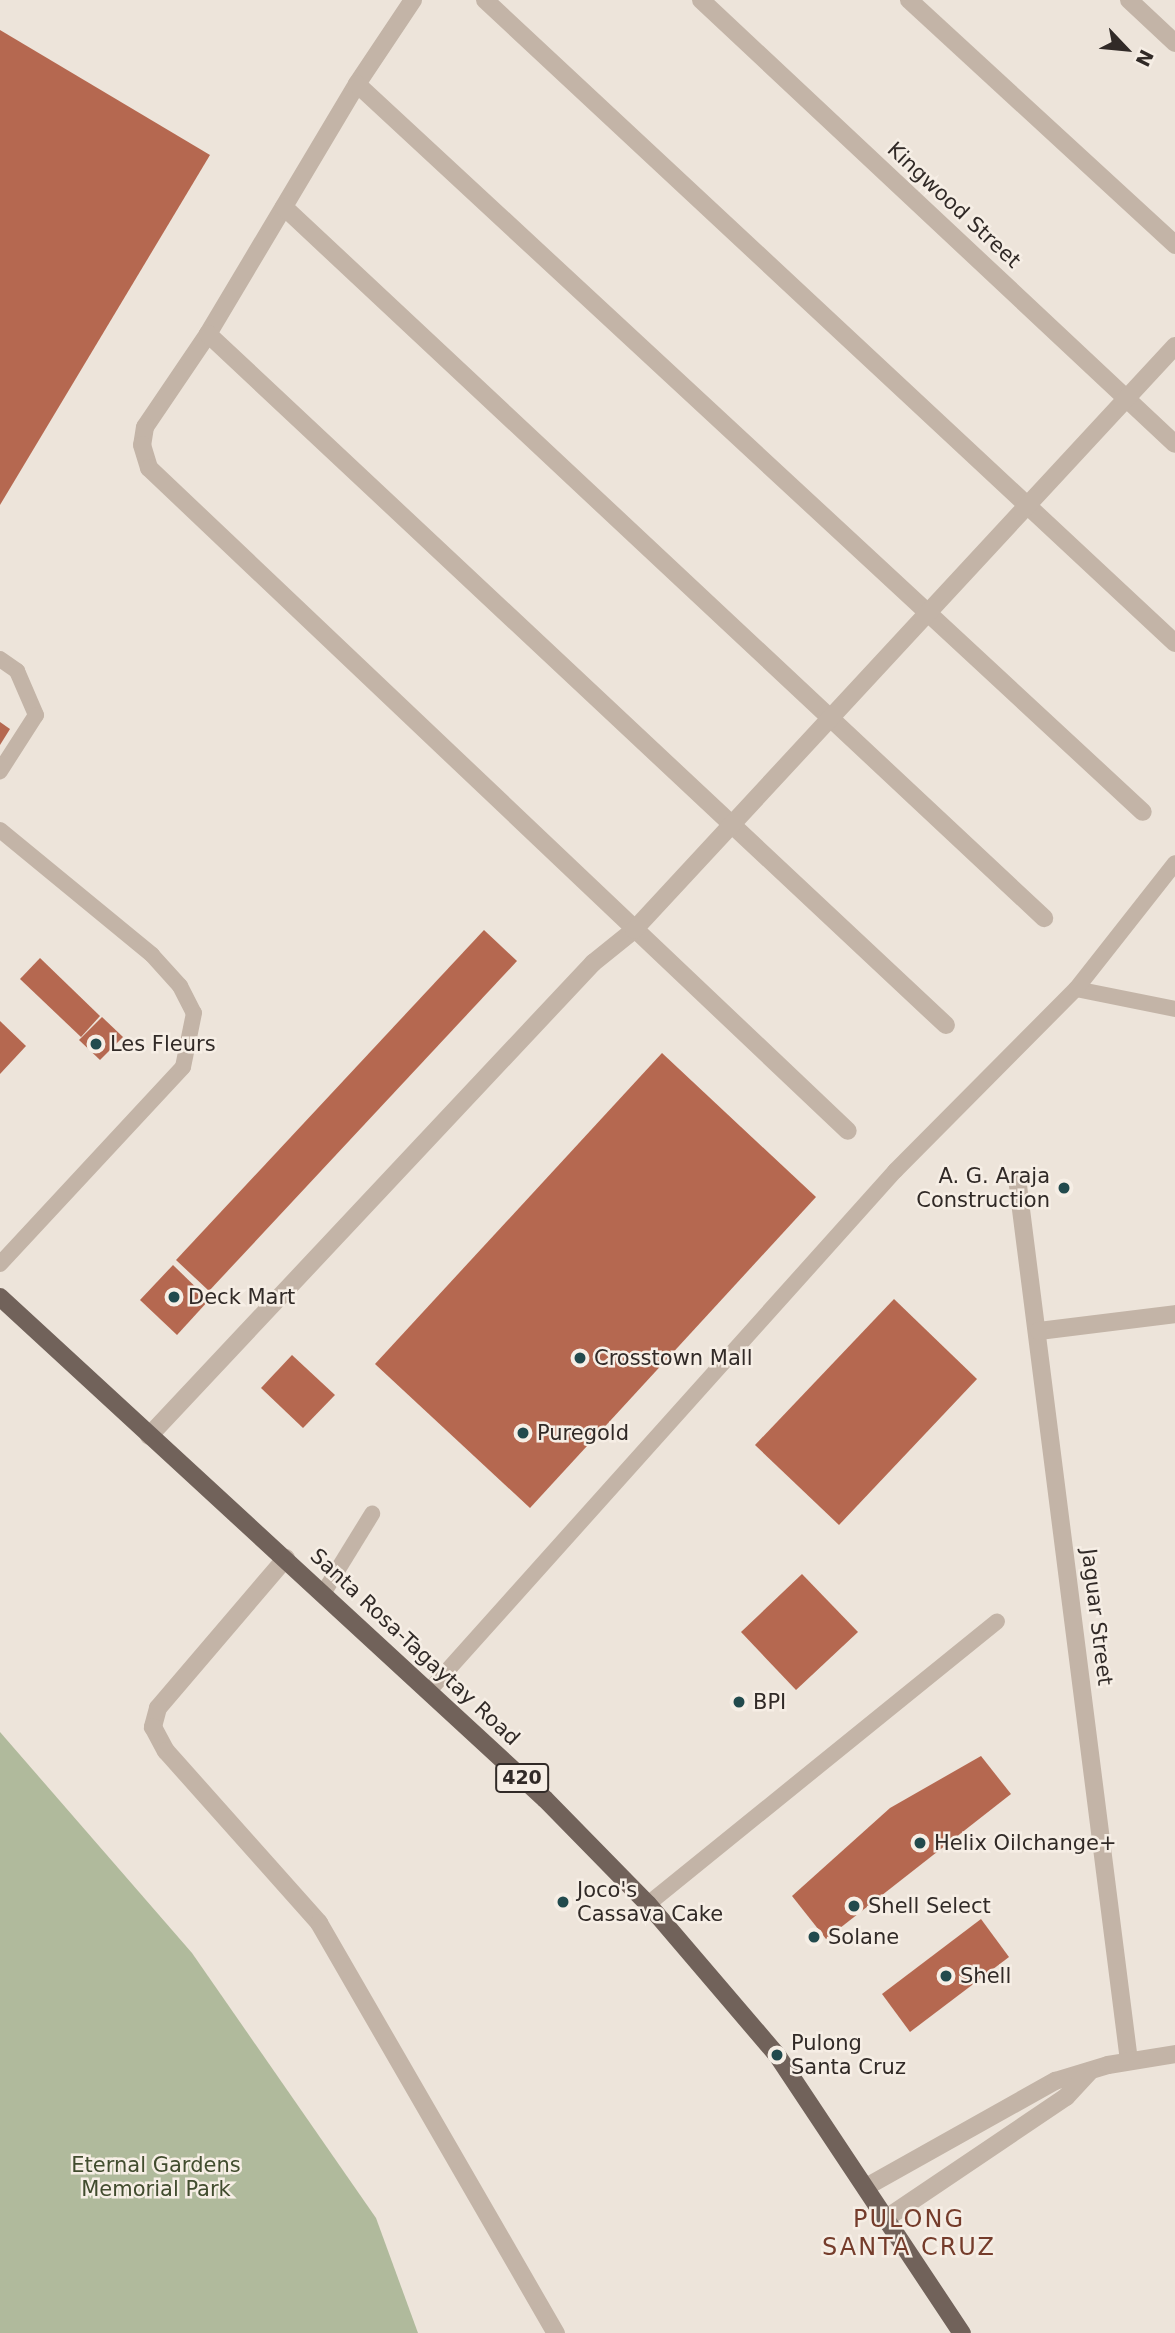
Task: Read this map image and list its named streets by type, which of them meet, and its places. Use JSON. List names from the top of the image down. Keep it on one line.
{"streets":{"main road":["Santa Rosa-Tagaytay Road","420"],"street":["Kingwood Street","Jaguar Street"]},"districts":["PULONG SANTA CRUZ"],"parks":["Eternal Gardens Memorial Park"],"places":["Les Fleurs","A. G. Araja Construction","Deck Mart","Crosstown Mall","Puregold","BPI","Helix Oilchange+","Joco's Cassava Cake","Shell Select","Solane","Shell","Pulong Santa Cruz"],"north":"bottom right"}
